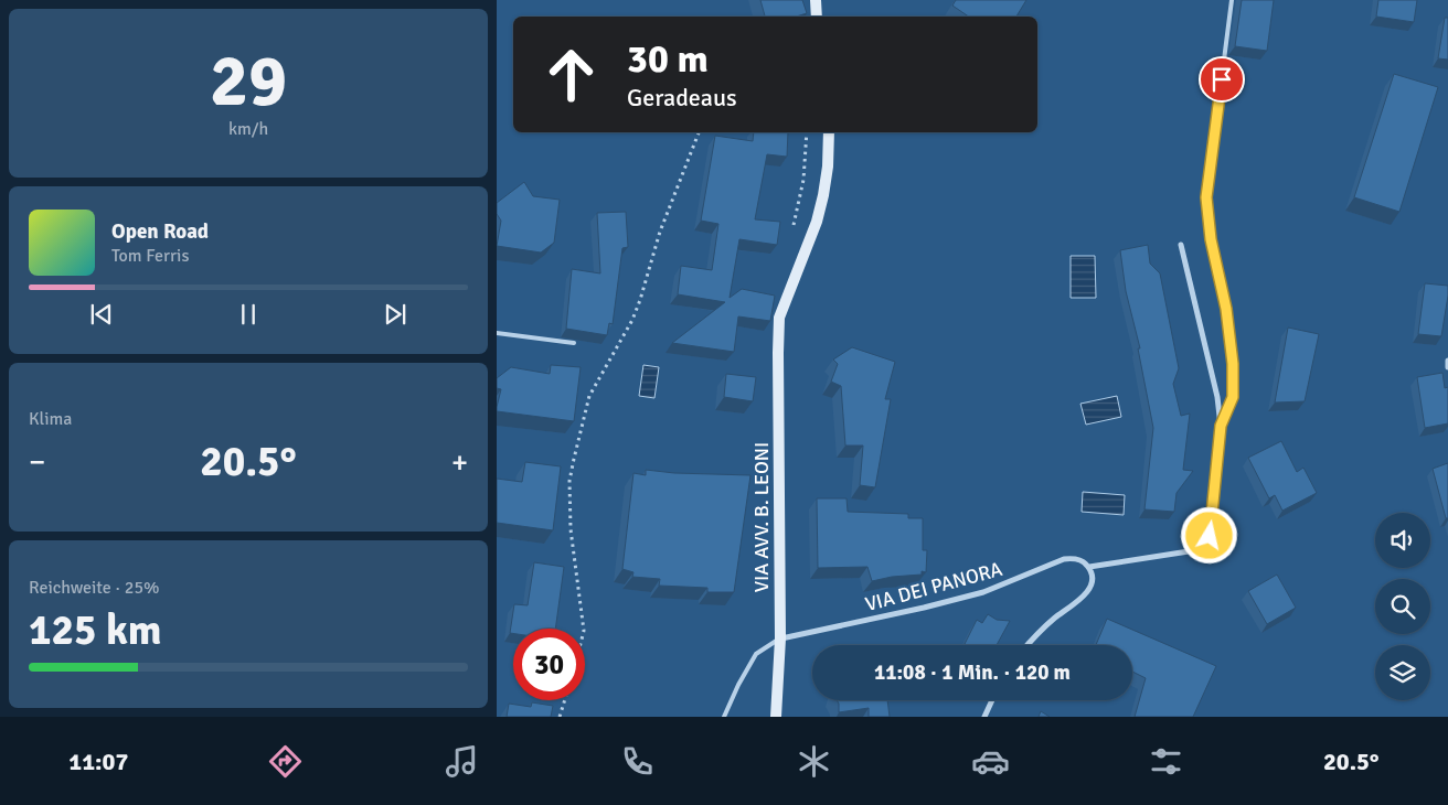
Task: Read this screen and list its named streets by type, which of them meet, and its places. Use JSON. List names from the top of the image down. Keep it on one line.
{"streets":{"street":["VIA AVV. B. LEONI","VIA DEI PANORA"]},"crossings":[["VIA AVV. B. LEONI","VIA DEI PANORA"]],"page":{"tile":[["29","km/h"],"Klima",["Reichweite · 25%","125 km"]],"turn":["30 m","Geradeaus"],"song":["Open Road","Tom Ferris"],"heat":["−","20.5°","+"],"limit":"30","trip":"11:08 · 1 Min. · 120 m","tabs":["11:07","20.5°"]}}
